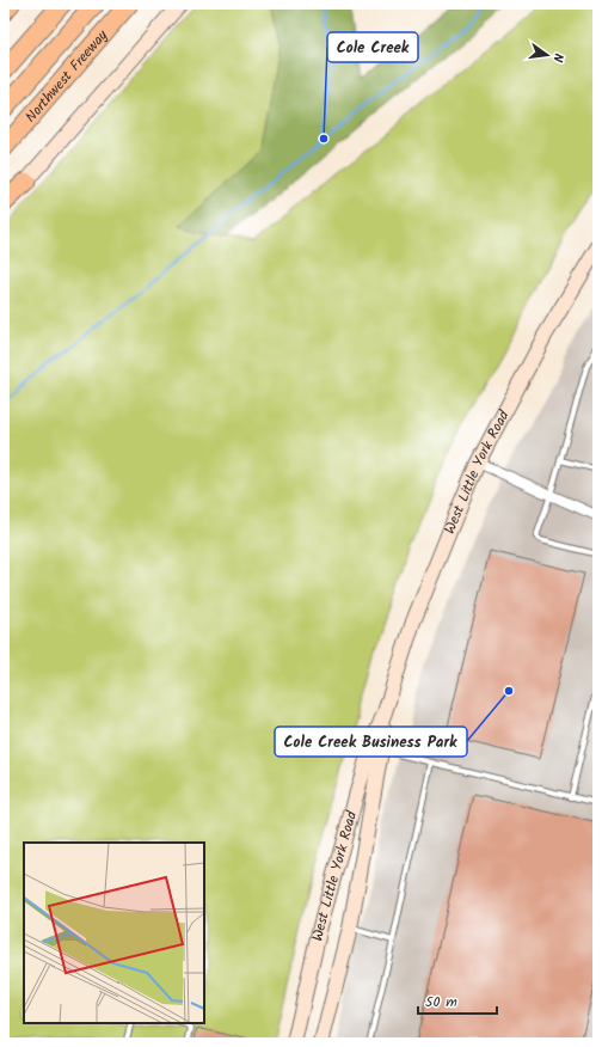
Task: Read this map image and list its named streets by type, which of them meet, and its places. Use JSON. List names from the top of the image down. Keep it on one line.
{"streets":{"highway":["Northwest Freeway"],"main road":["West Little York Road"]},"places":["Cole Creek","Cole Creek Business Park"],"scale_bar":"50 m","north":"right"}
